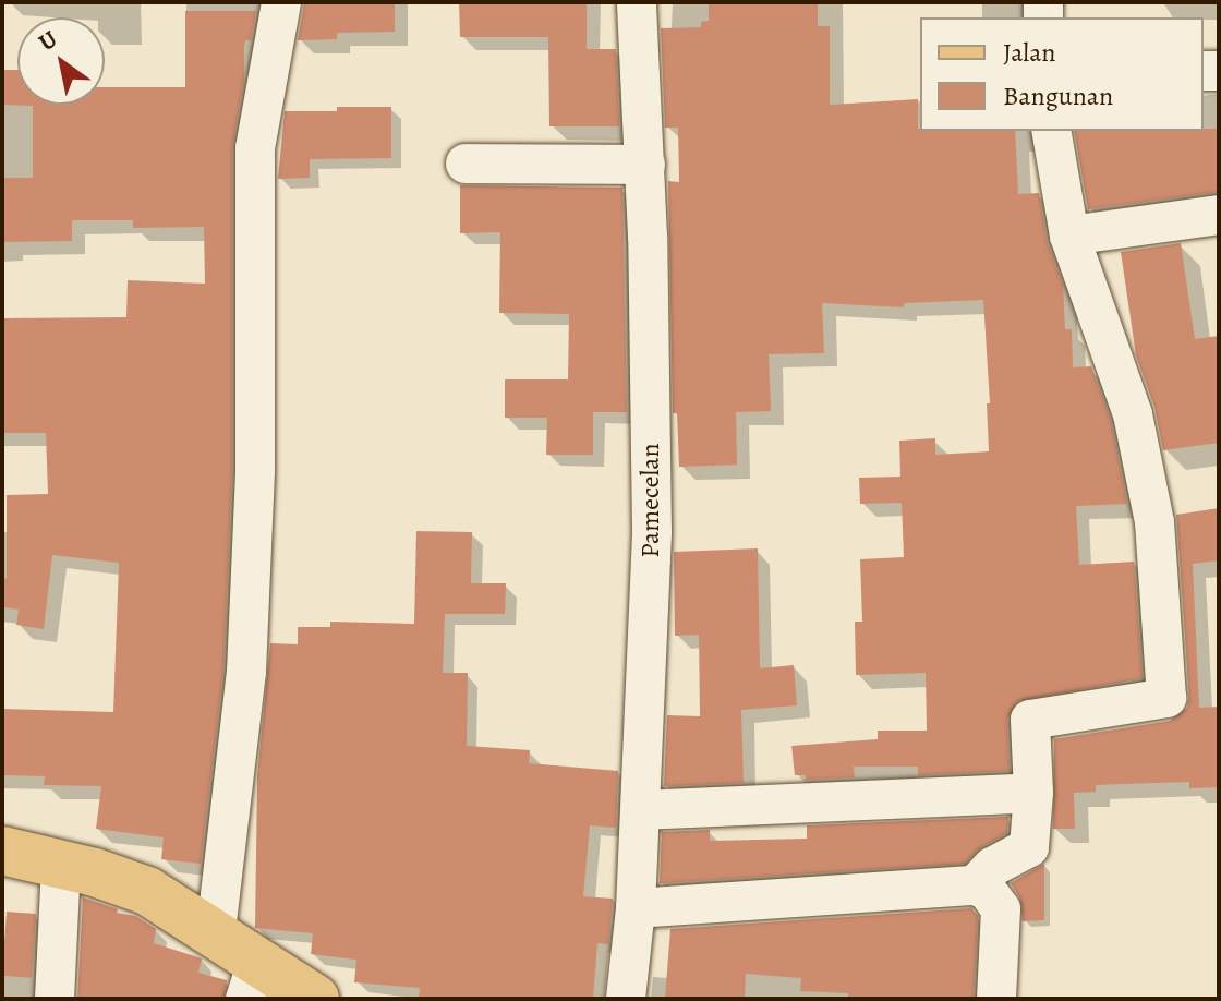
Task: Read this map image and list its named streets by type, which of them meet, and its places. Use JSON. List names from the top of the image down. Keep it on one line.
{"streets":{"street":["Pamecelan"]},"legend":["Jalan","Bangunan"],"north":"top left"}
